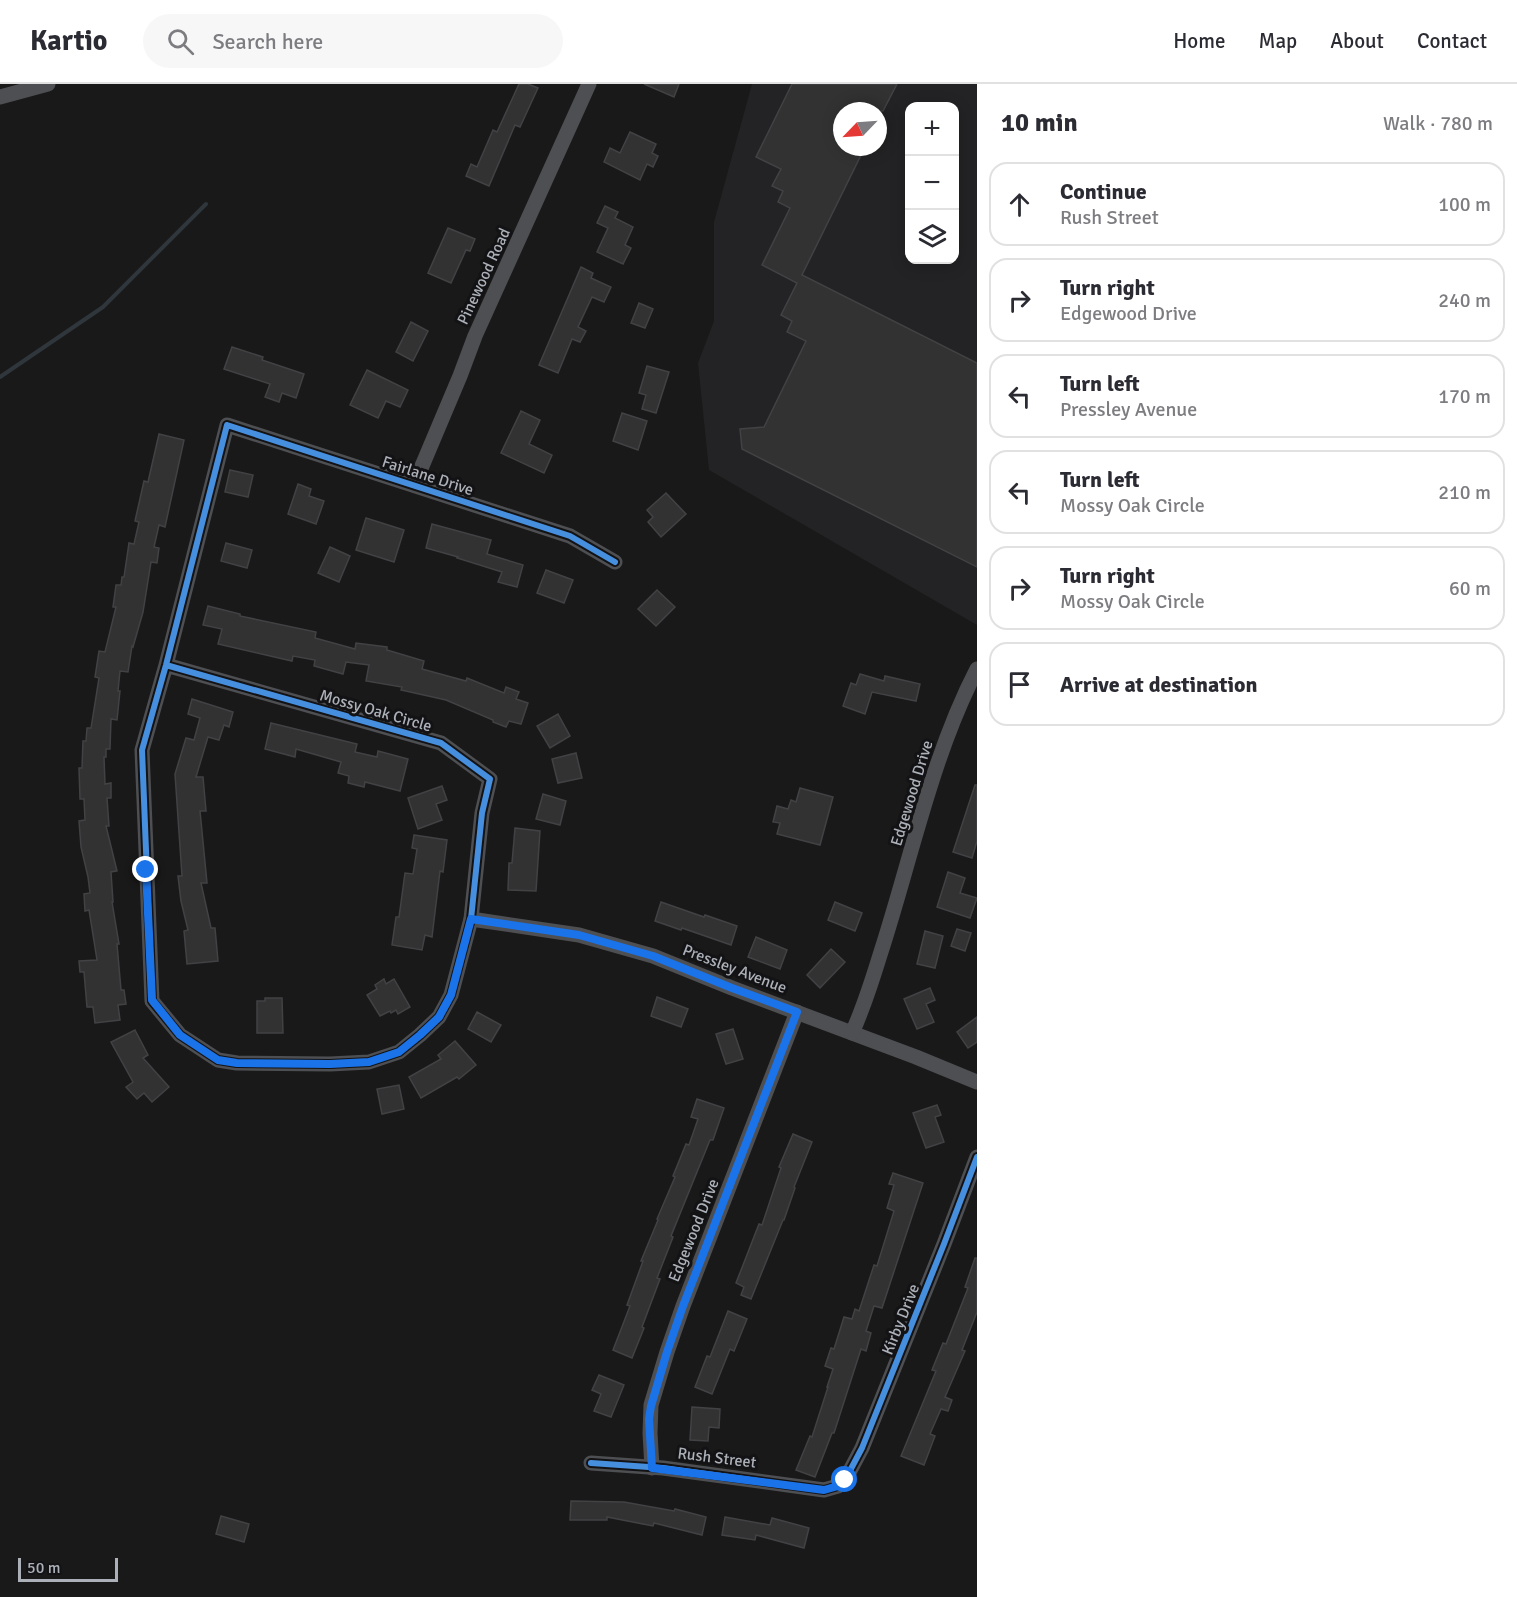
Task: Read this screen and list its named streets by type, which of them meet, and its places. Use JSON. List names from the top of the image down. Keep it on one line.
{"streets":{"street":["Pinewood Road","Fairlane Drive","Mossy Oak Circle","Edgewood Drive","Pressley Avenue","Kirby Drive","Rush Street"]},"crossings":[["Pinewood Road","Fairlane Drive"],["Fairlane Drive","Mossy Oak Circle"],["Mossy Oak Circle","Pressley Avenue"],["Edgewood Drive","Pressley Avenue"],["Edgewood Drive","Rush Street"],["Kirby Drive","Rush Street"]],"scale_bar":"50 m","north":"bottom left","page":{"header":"Kartio","search":"Search here","nav":["Home","Map","About","Contact"],"heading":["10 min","Walk · 780 m"],"map_buttons":["+","−"],"list":[["Continue","Rush Street","100 m"],["Turn right","Edgewood Drive","240 m"],["Turn left","Pressley Avenue","170 m"],["Turn left","Mossy Oak Circle","210 m"],["Turn right","Mossy Oak Circle","60 m"],"Arrive at destination"],"scale":"50 m"}}
